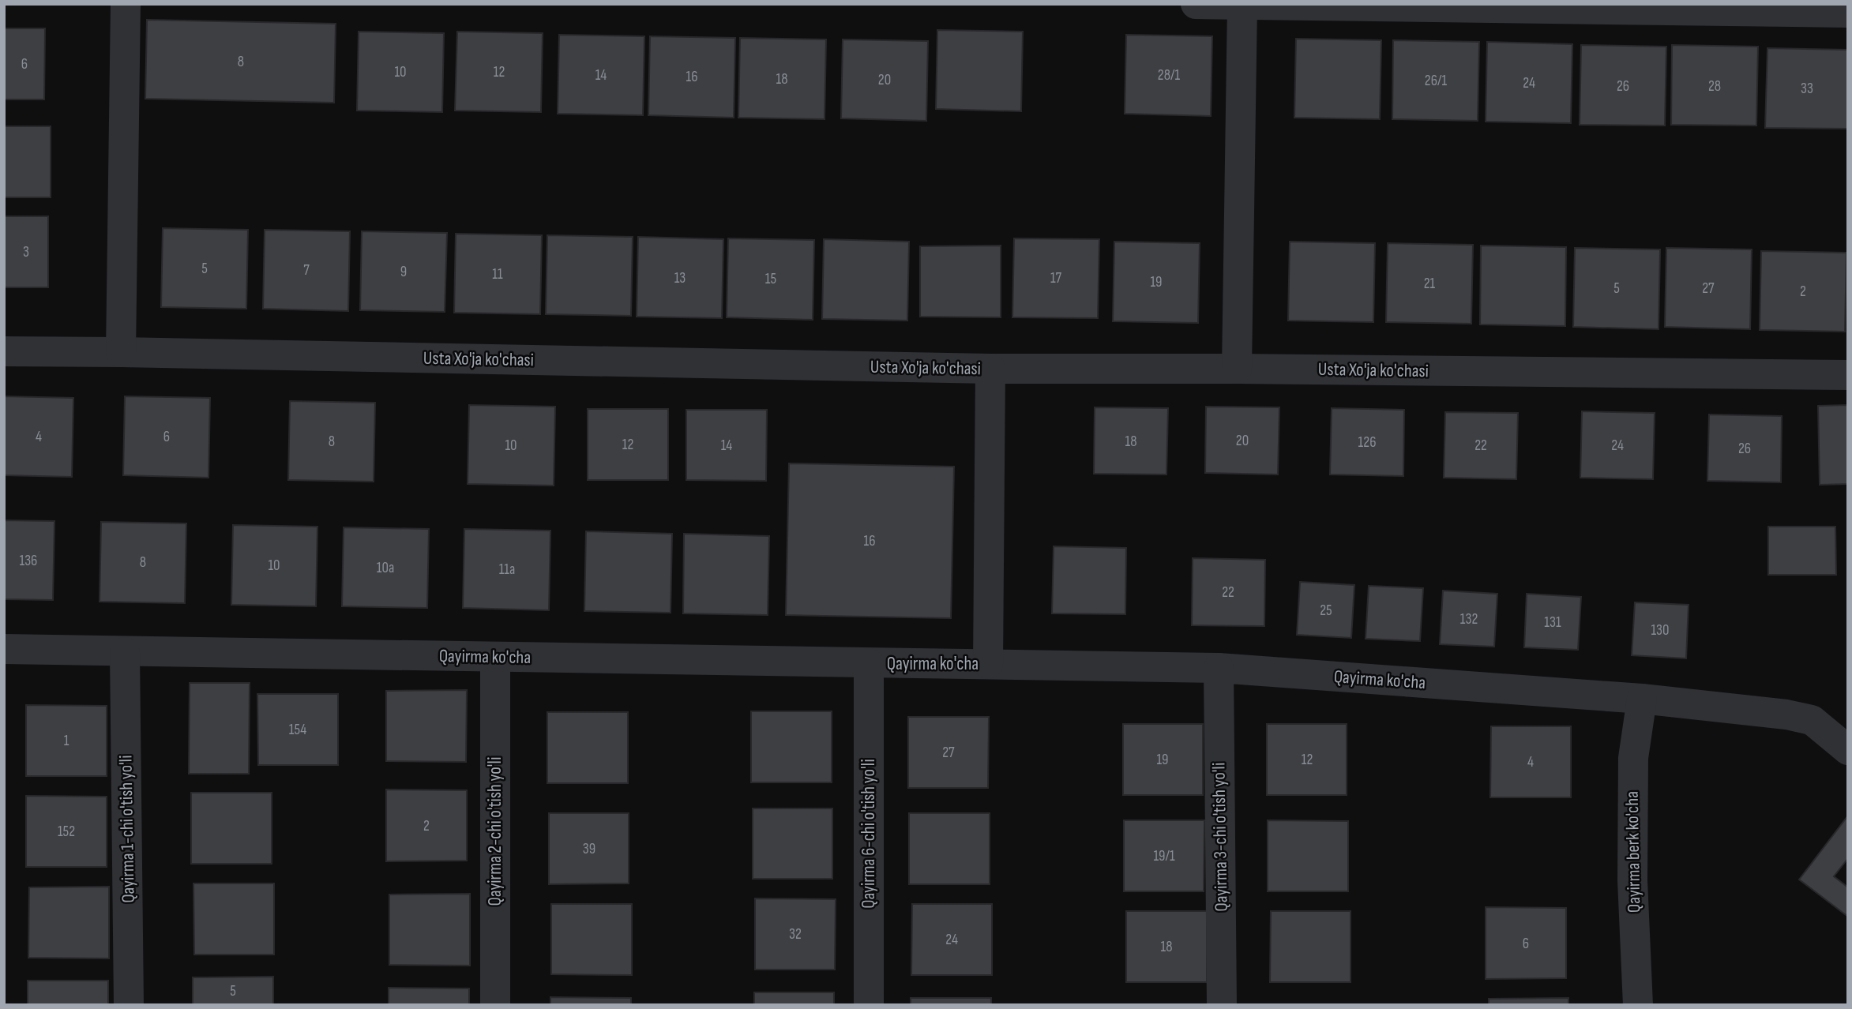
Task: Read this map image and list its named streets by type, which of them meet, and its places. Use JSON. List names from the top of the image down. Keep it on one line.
{"streets":{"street":["Usta Xo'ja ko'chasi","Qayirma ko'cha","Qayirma 1-chi o'tish yo'li","Qayirma 2-chi o'tish yo'li","Qayirma 6-chi o'tish yo'li","Qayirma 3-chi o'tish yo'li","Qayirma berk ko'cha"]},"crossings":[["Qayirma ko'cha","Qayirma 1-chi o'tish yo'li"],["Qayirma ko'cha","Qayirma 2-chi o'tish yo'li"],["Qayirma ko'cha","Qayirma 6-chi o'tish yo'li"],["Qayirma ko'cha","Qayirma 3-chi o'tish yo'li"],["Qayirma ko'cha","Qayirma berk ko'cha"]],"house_numbers":["8","6","10","12","14","28/1","16","18","20","26/1","24","26","28","33","3","5","7","9","11","13","17","15","19","21","5","27","2","4","6","20","8","18","126","12","10","14","22","24","26","16","136","8","10","10a","11a","22","25","132","131","130","154","1","27","19","12","4","2","152","39","19/1","32","24","6","18","5"]}
